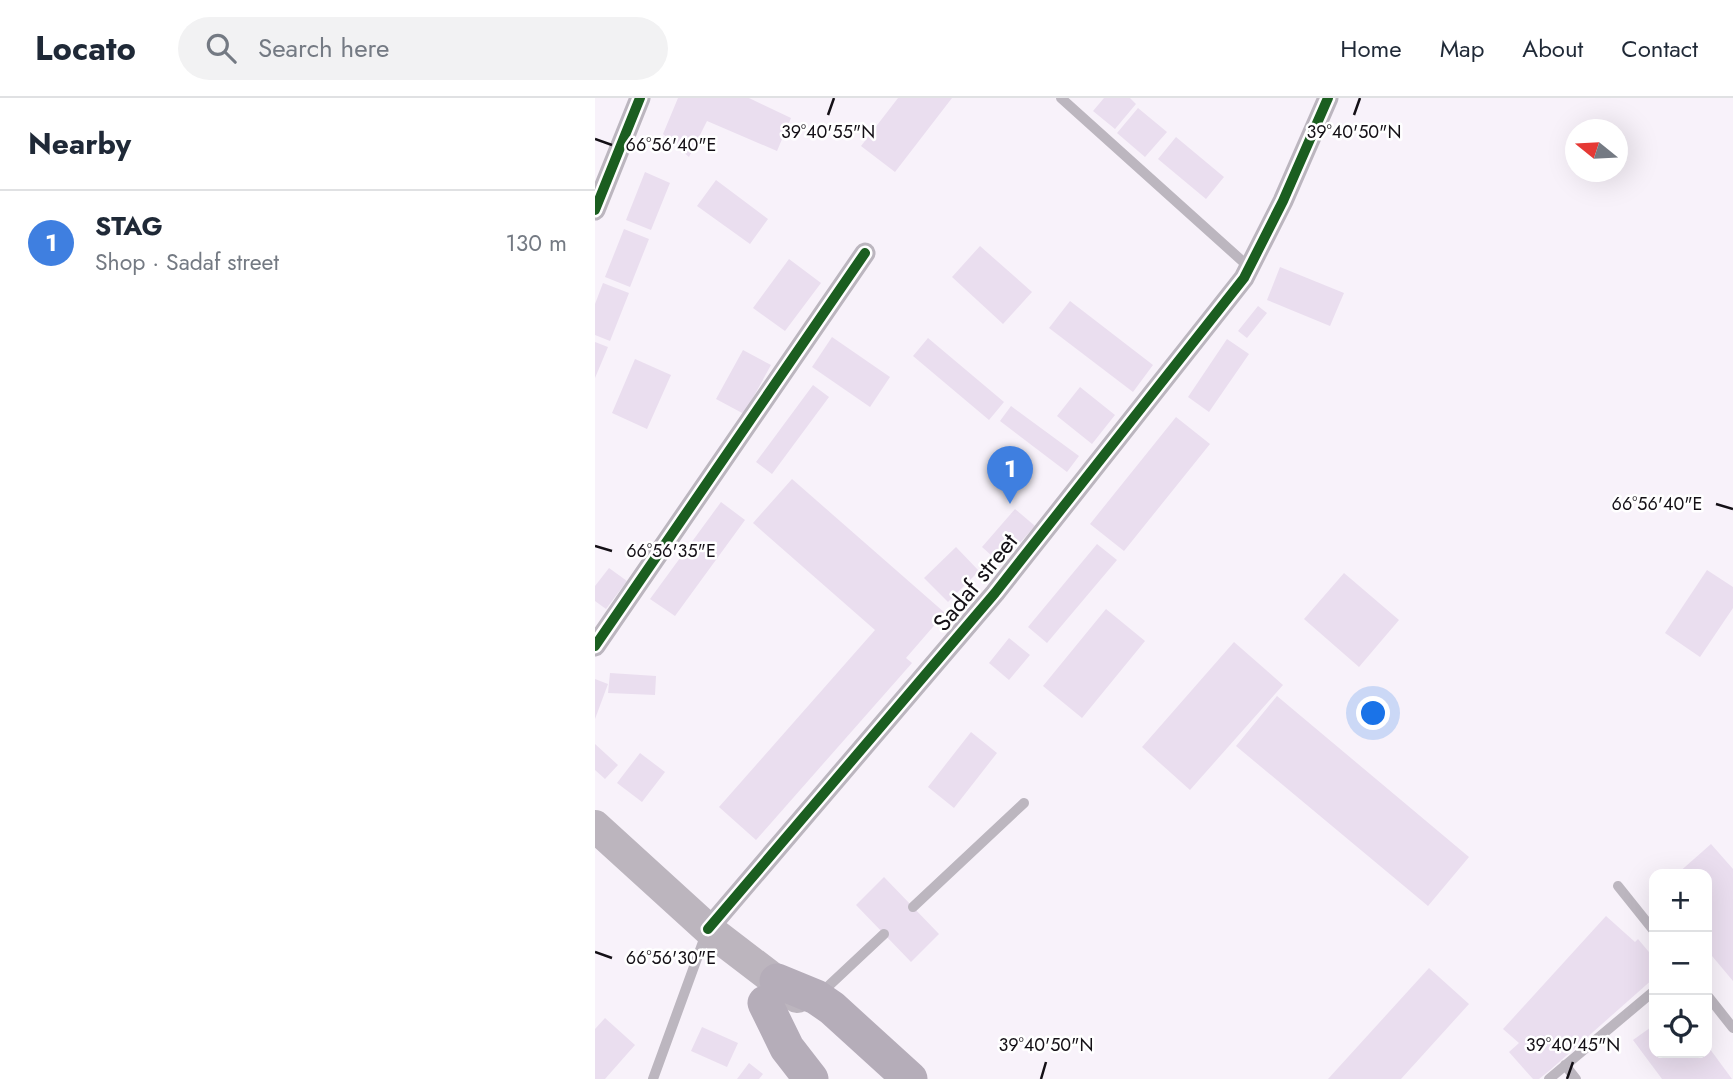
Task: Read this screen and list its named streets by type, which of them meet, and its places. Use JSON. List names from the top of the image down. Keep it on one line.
{"streets":{"street":["Sadaf street"]},"north":"left","page":{"header":"Locato","search":"Search here","nav":["Home","Map","About","Contact"],"heading":"Nearby","list":[{"mark":"1","name":"STAG","note":"Shop · Sadaf street","value":"130 m"}],"pins":"1","map_buttons":["+","−"]},"coordinates":["39°40'55\"N","39°40'50\"N","66°56'40\"E","66°56'35\"E","66°56'30\"E","39°40'45\"N"]}
